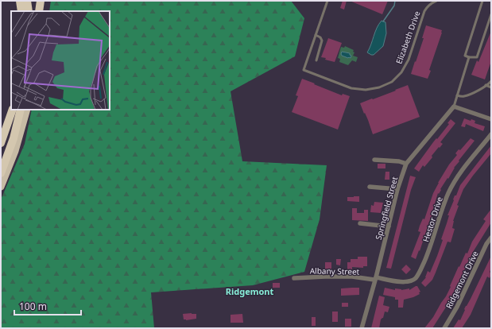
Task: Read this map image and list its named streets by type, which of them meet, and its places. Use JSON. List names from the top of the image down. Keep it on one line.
{"streets":{"street":["Springfield Street","Hestor Drive","Albany Street","Ridgemont Drive"],"lane":["Elizabeth Drive"]},"crossings":[["Springfield Street","Hestor Drive"],["Springfield Street","Albany Street"],["Hestor Drive","Albany Street"]],"districts":["Ridgemont"],"scale_bar":"100 m"}
